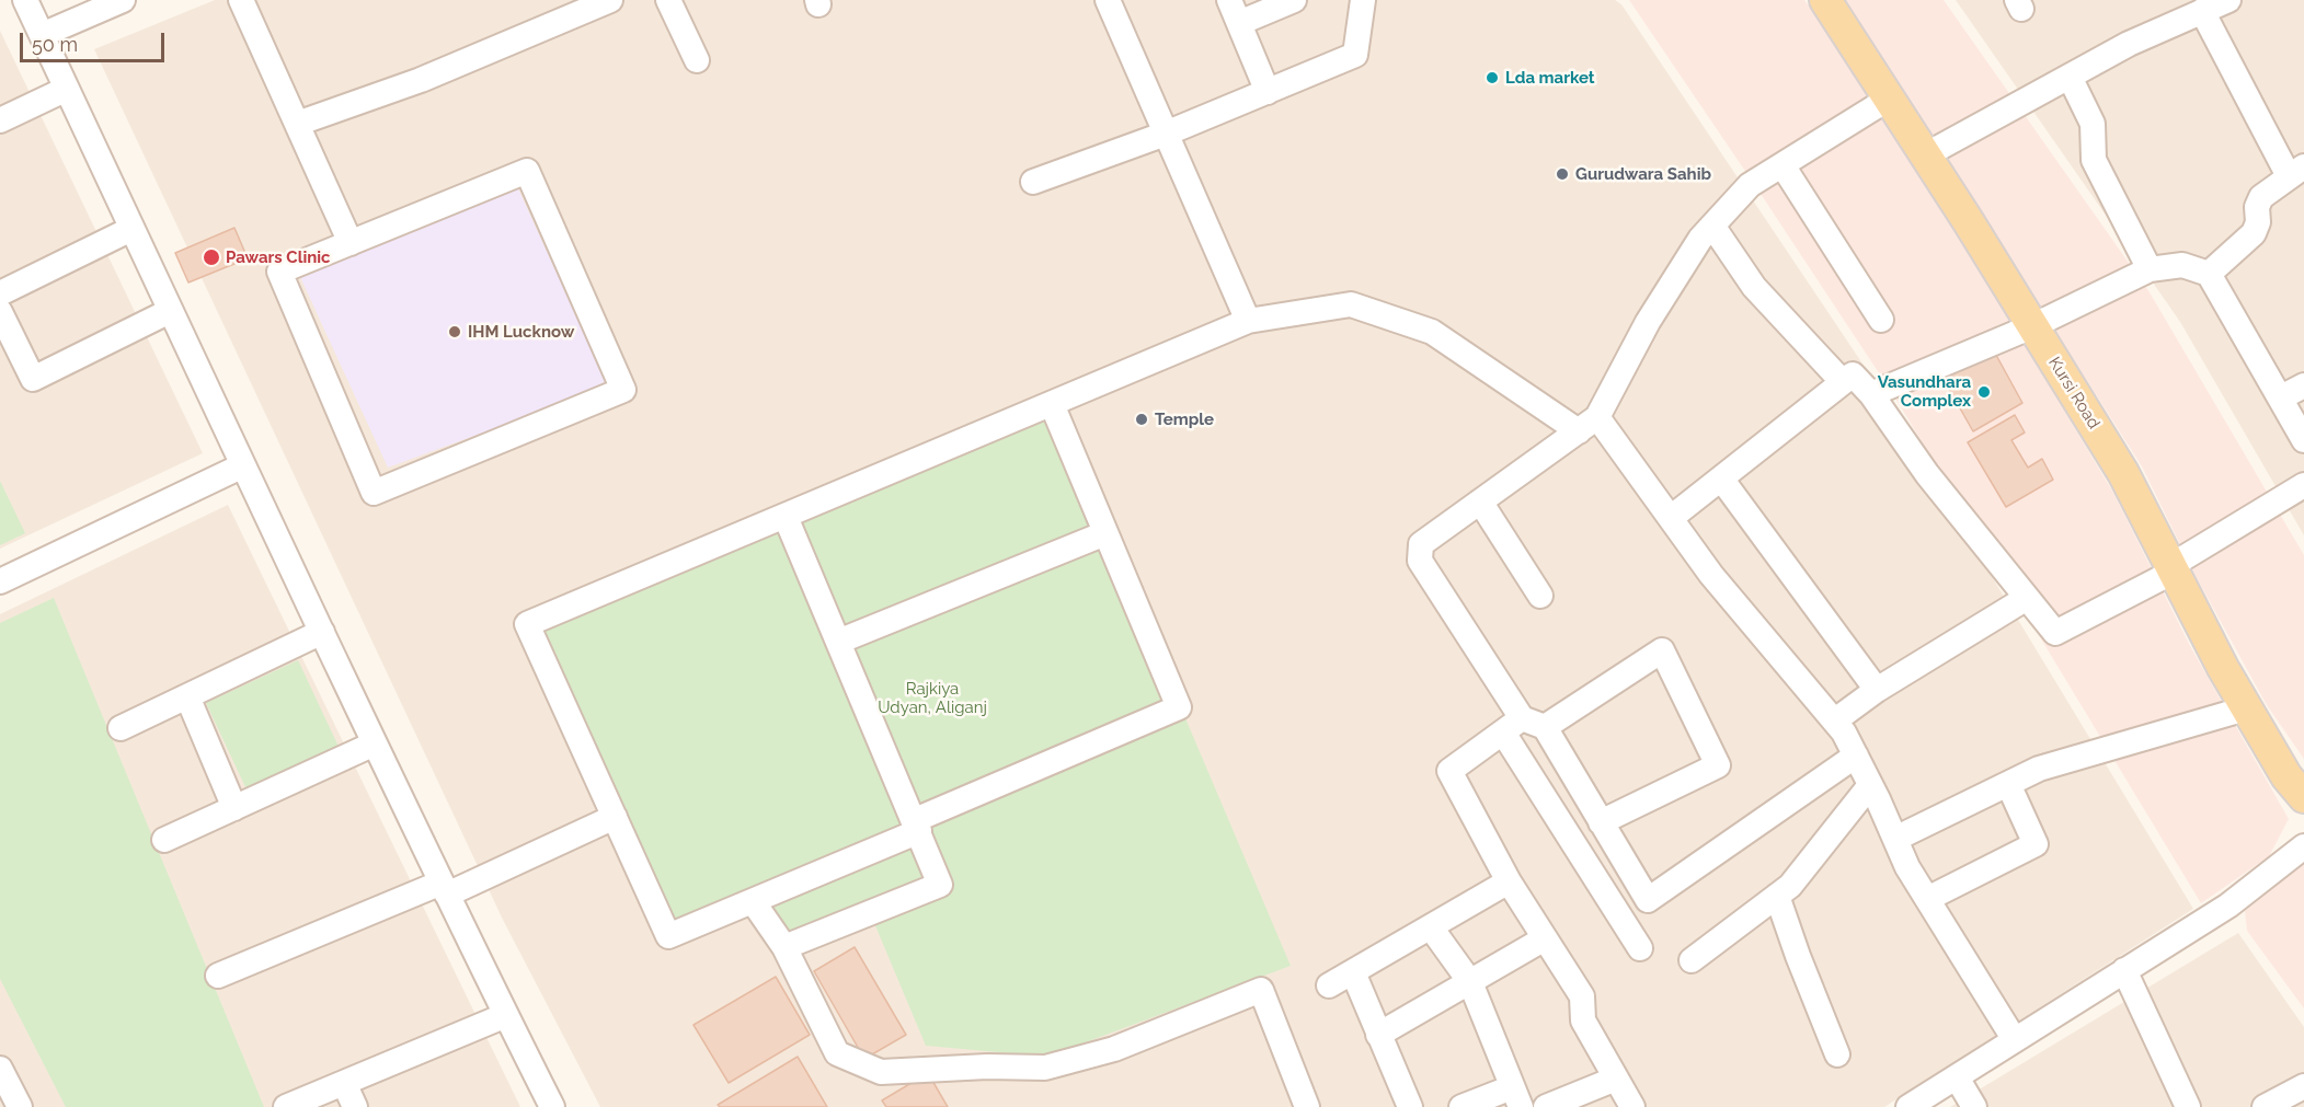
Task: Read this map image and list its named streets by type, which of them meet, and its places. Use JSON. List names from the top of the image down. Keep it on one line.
{"streets":{"main road":["Kursi Road"]},"parks":["Rajkiya Udyan, Aliganj"],"places":["Lda market","Gurudwara Sahib","Pawars Clinic","IHM Lucknow","Vasundhara Complex","Temple"],"scale_bar":"50 m"}
